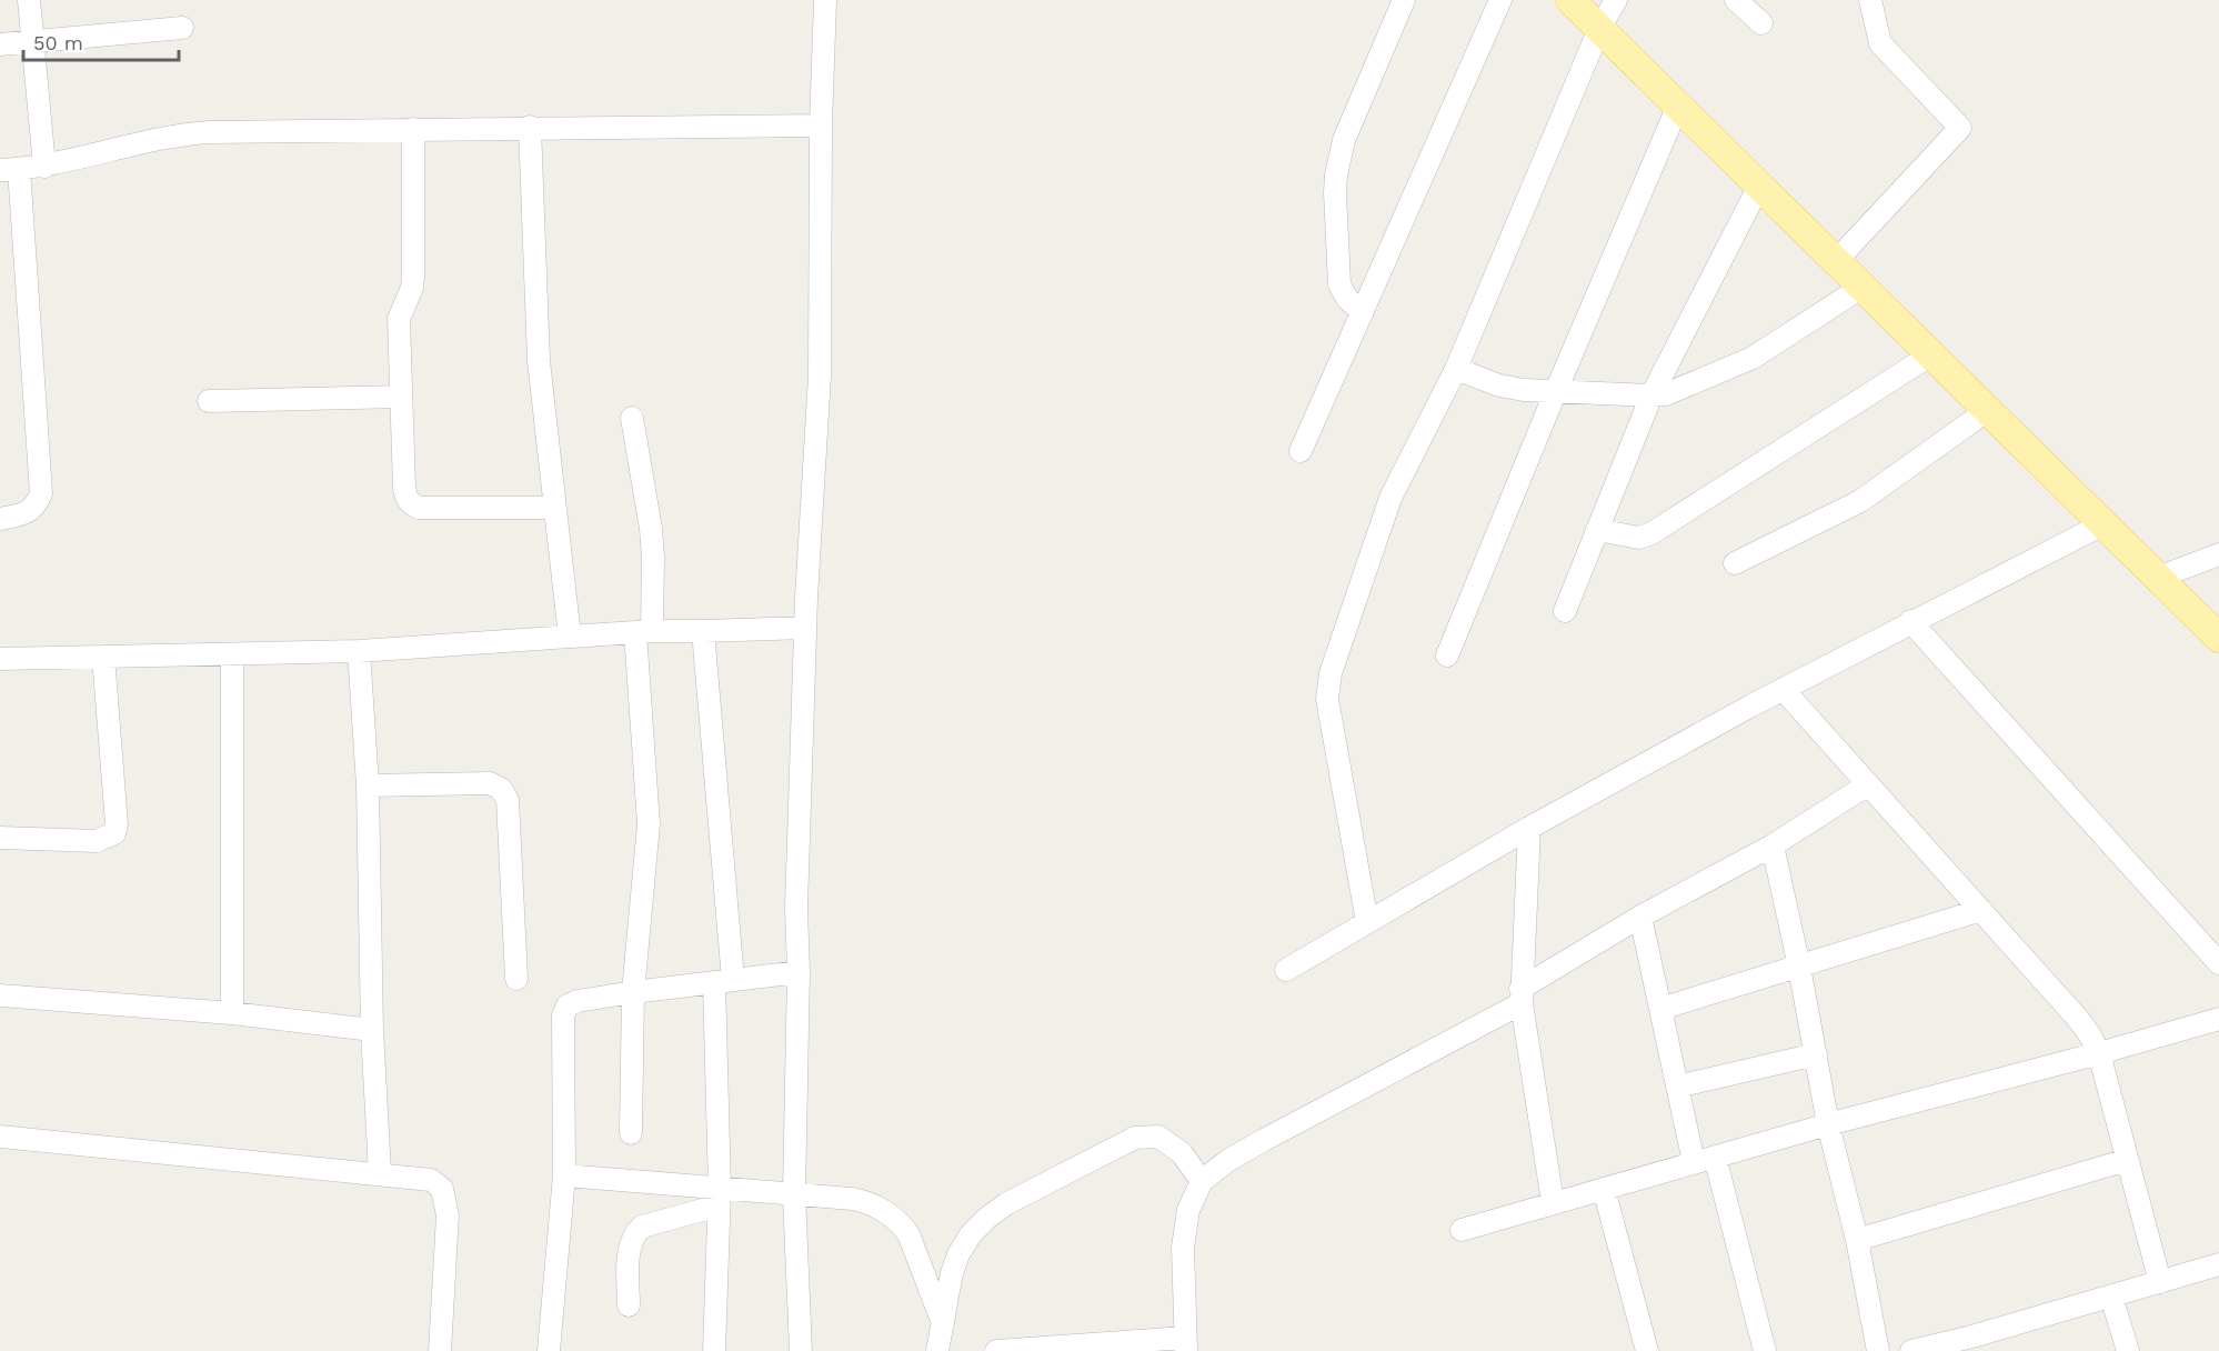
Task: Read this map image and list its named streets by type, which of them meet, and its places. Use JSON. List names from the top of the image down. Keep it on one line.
{"scale_bar":"50 m"}
